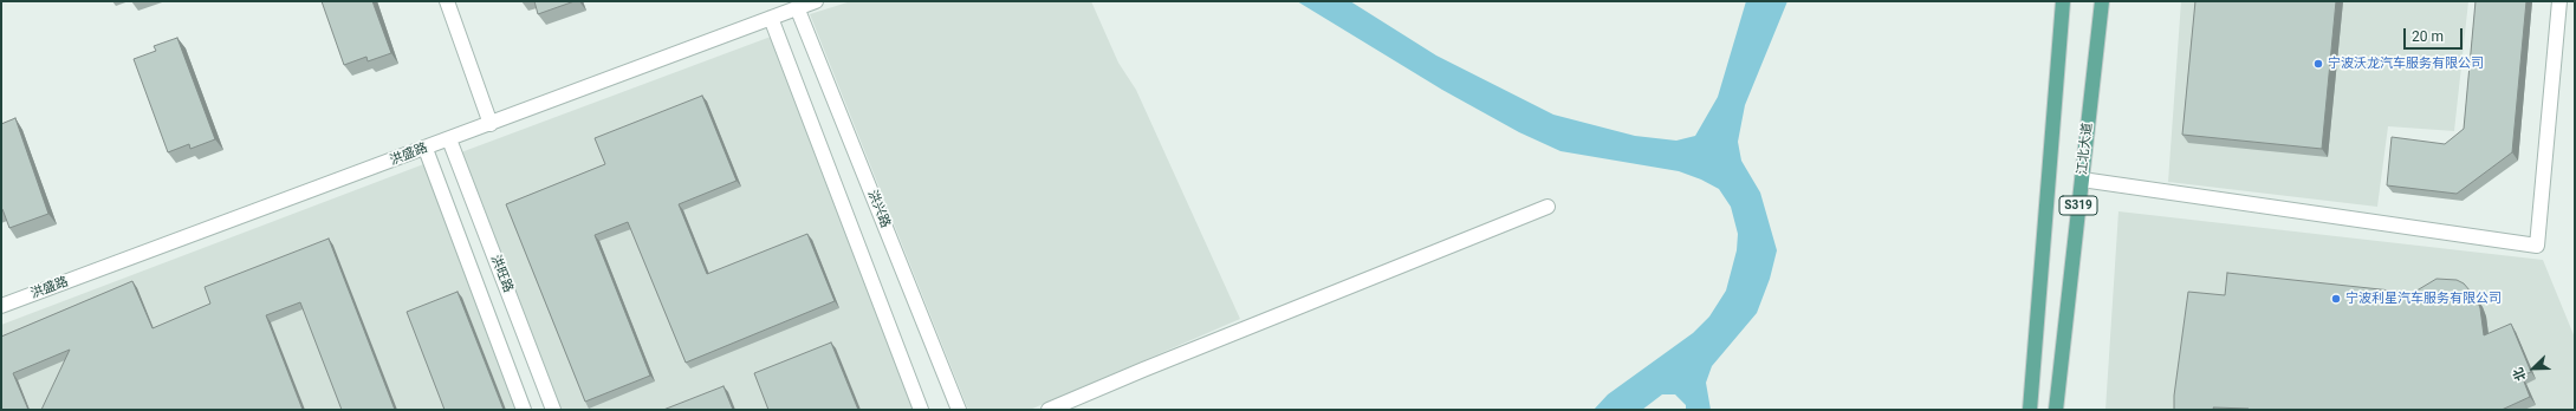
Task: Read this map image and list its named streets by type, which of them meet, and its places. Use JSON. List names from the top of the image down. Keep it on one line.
{"streets":{"main road":["江北大道","S319"],"street":["洪盛路","洪兴路","洪旺路"]},"crossings":[["洪盛路","洪兴路"],["洪盛路","洪旺路"]],"places":["宁波沃龙汽车服务有限公司","宁波利星汽车服务有限公司"],"scale_bar":"20 m","north":"bottom left"}
